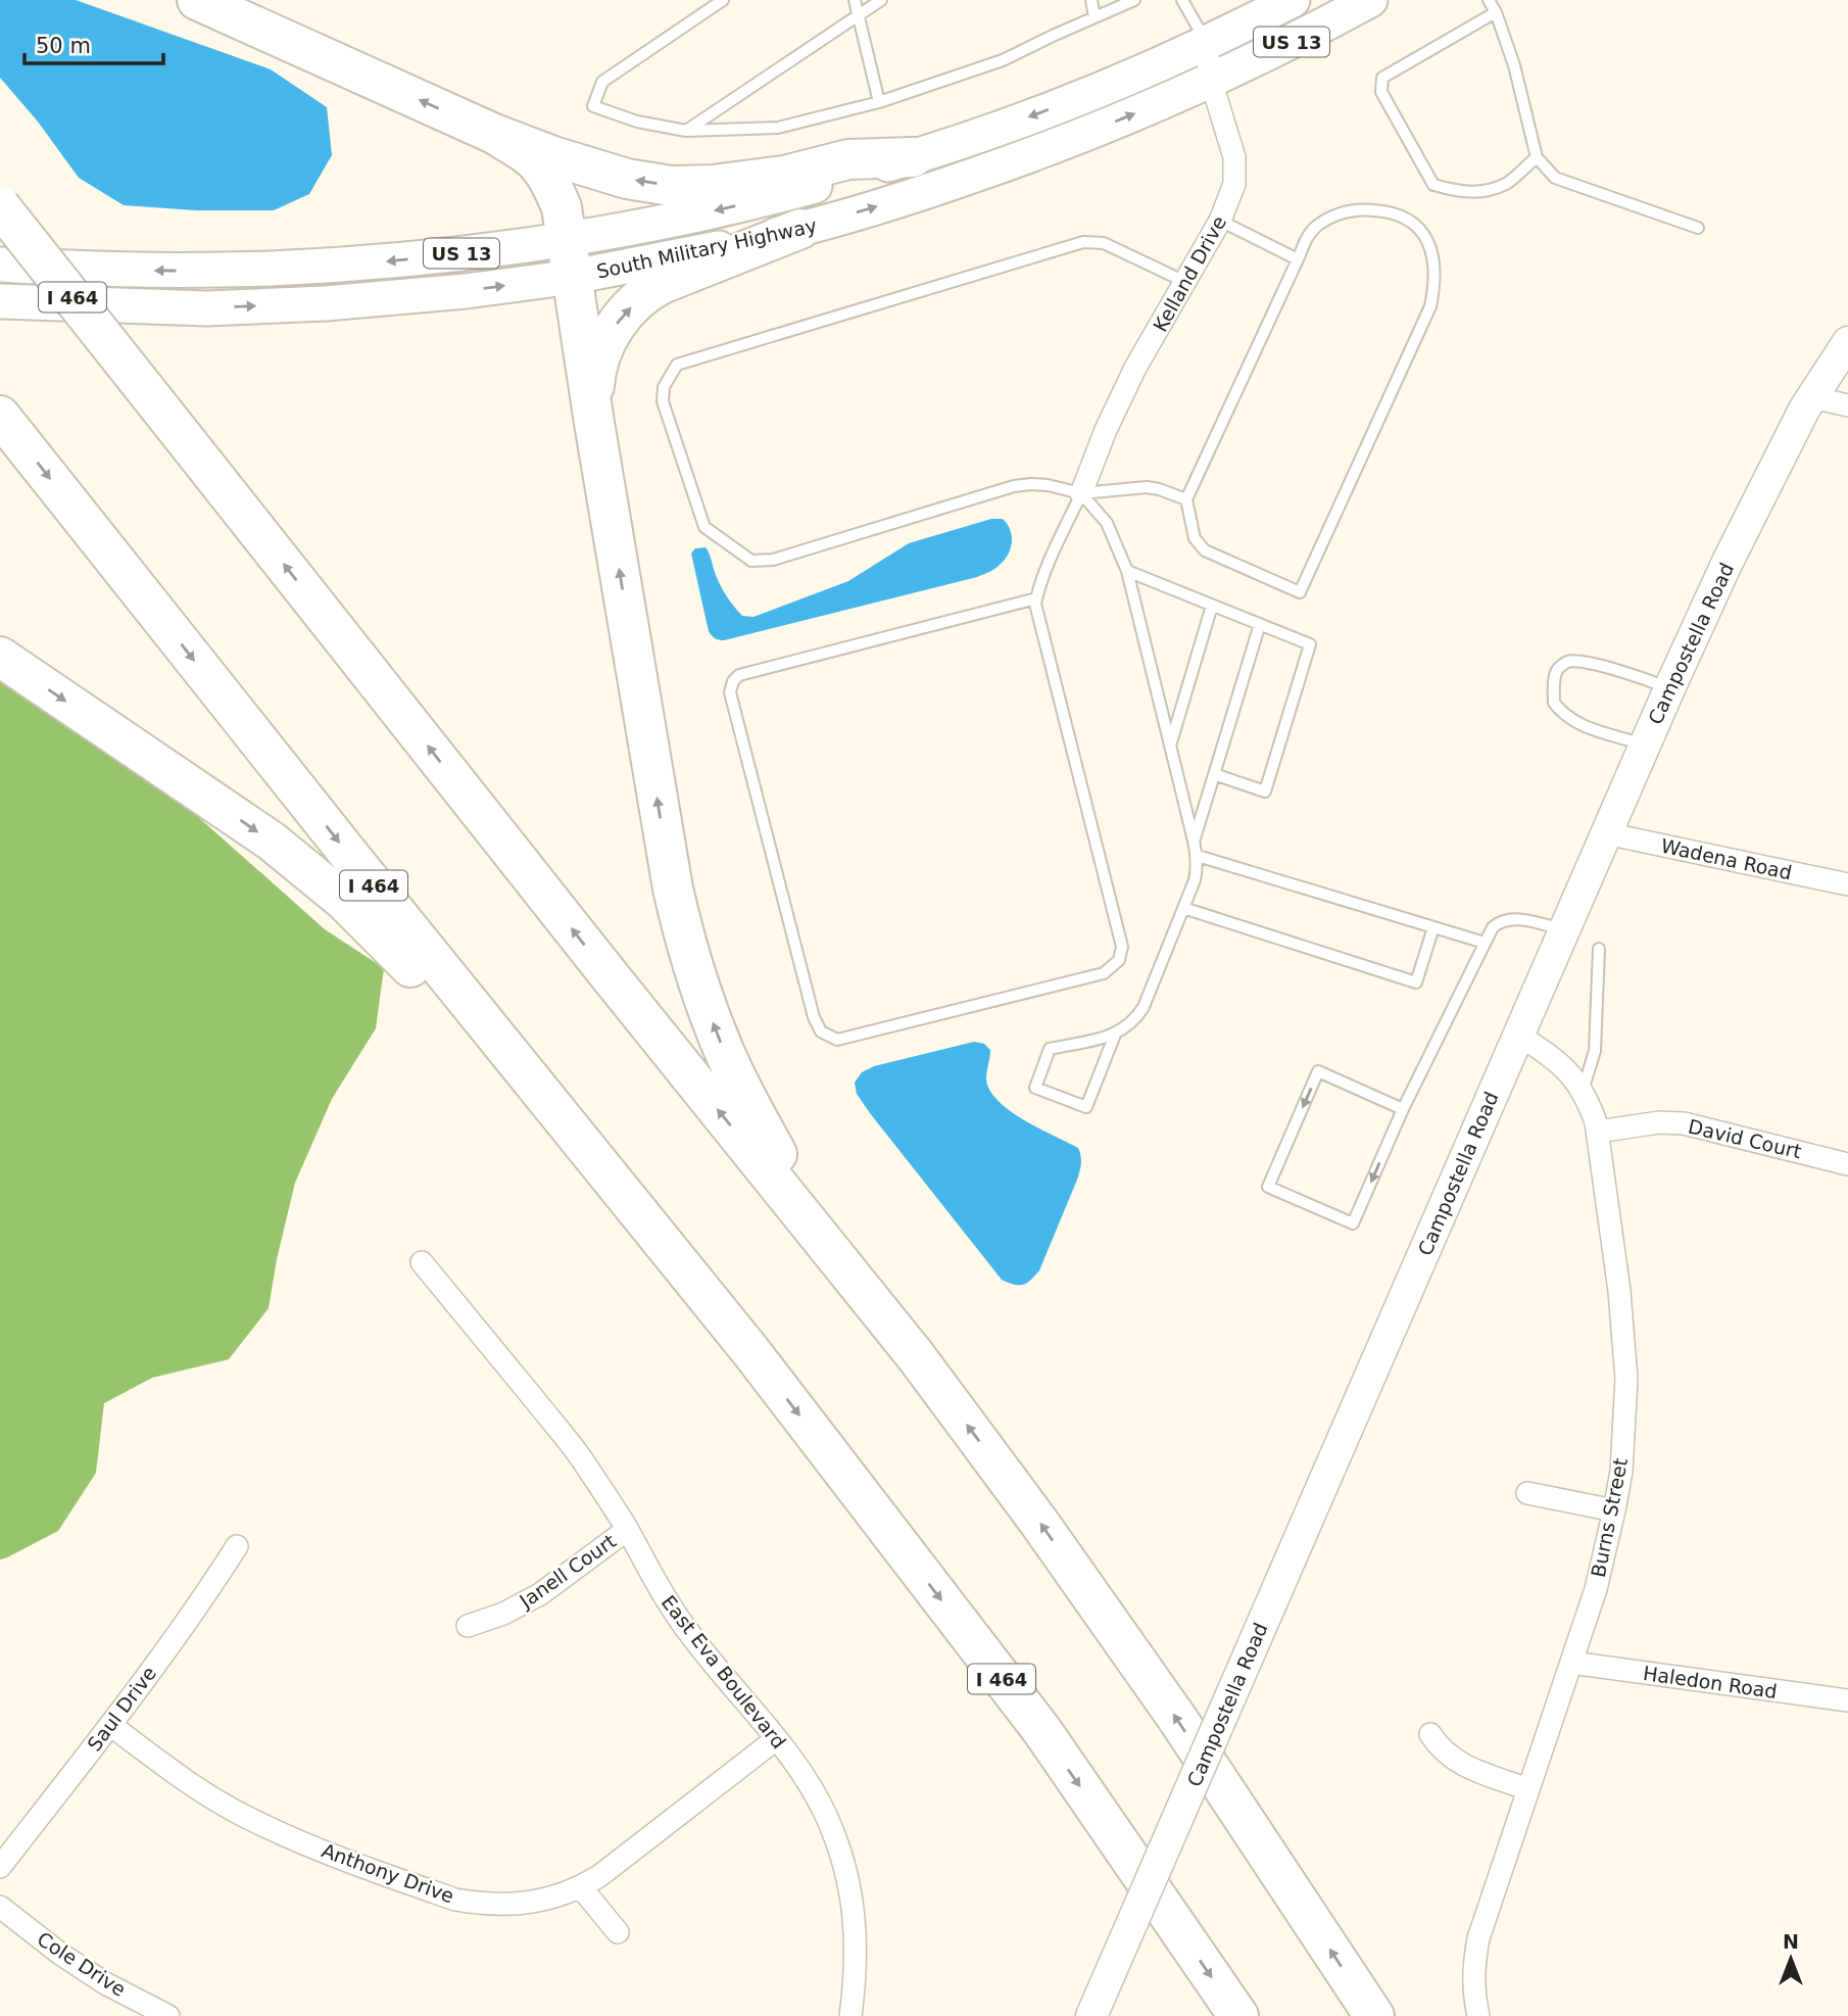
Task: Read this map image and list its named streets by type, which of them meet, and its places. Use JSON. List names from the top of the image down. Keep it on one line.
{"streets":{"highway":["I 464"],"main road":["US 13","South Military Highway","Campostella Road"],"street":["Kelland Drive","Wadena Road","David Court","Burns Street","Janell Court","East Eva Boulevard","Haledon Road","Saul Drive","Anthony Drive","Cole Drive"]},"crossings":[["South Military Highway","Kelland Drive"],["Campostella Road","Wadena Road"],["Campostella Road","Burns Street"],["David Court","Burns Street"],["Burns Street","Haledon Road"],["Janell Court","East Eva Boulevard"],["East Eva Boulevard","Anthony Drive"],["Saul Drive","Anthony Drive"]],"scale_bar":"50 m","north":"top"}
